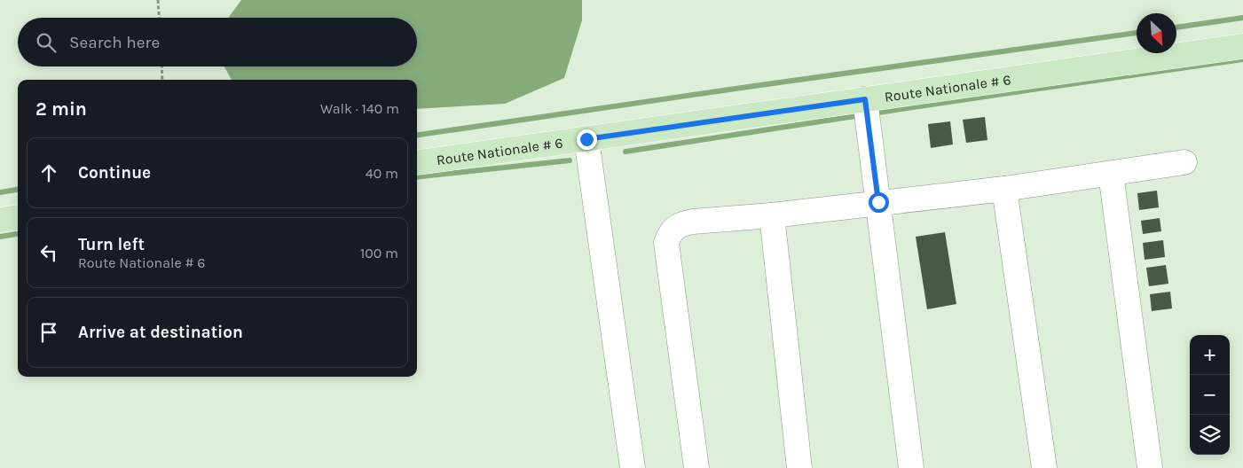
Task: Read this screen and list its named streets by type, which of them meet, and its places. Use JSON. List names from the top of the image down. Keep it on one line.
{"streets":{"main road":["Route Nationale # 6"]},"north":"bottom right","page":{"search":"Search here","heading":["2 min","Walk · 140 m"],"list":[["Continue","40 m"],["Turn left","Route Nationale # 6","100 m"],"Arrive at destination"],"map_buttons":["+","−"]}}
